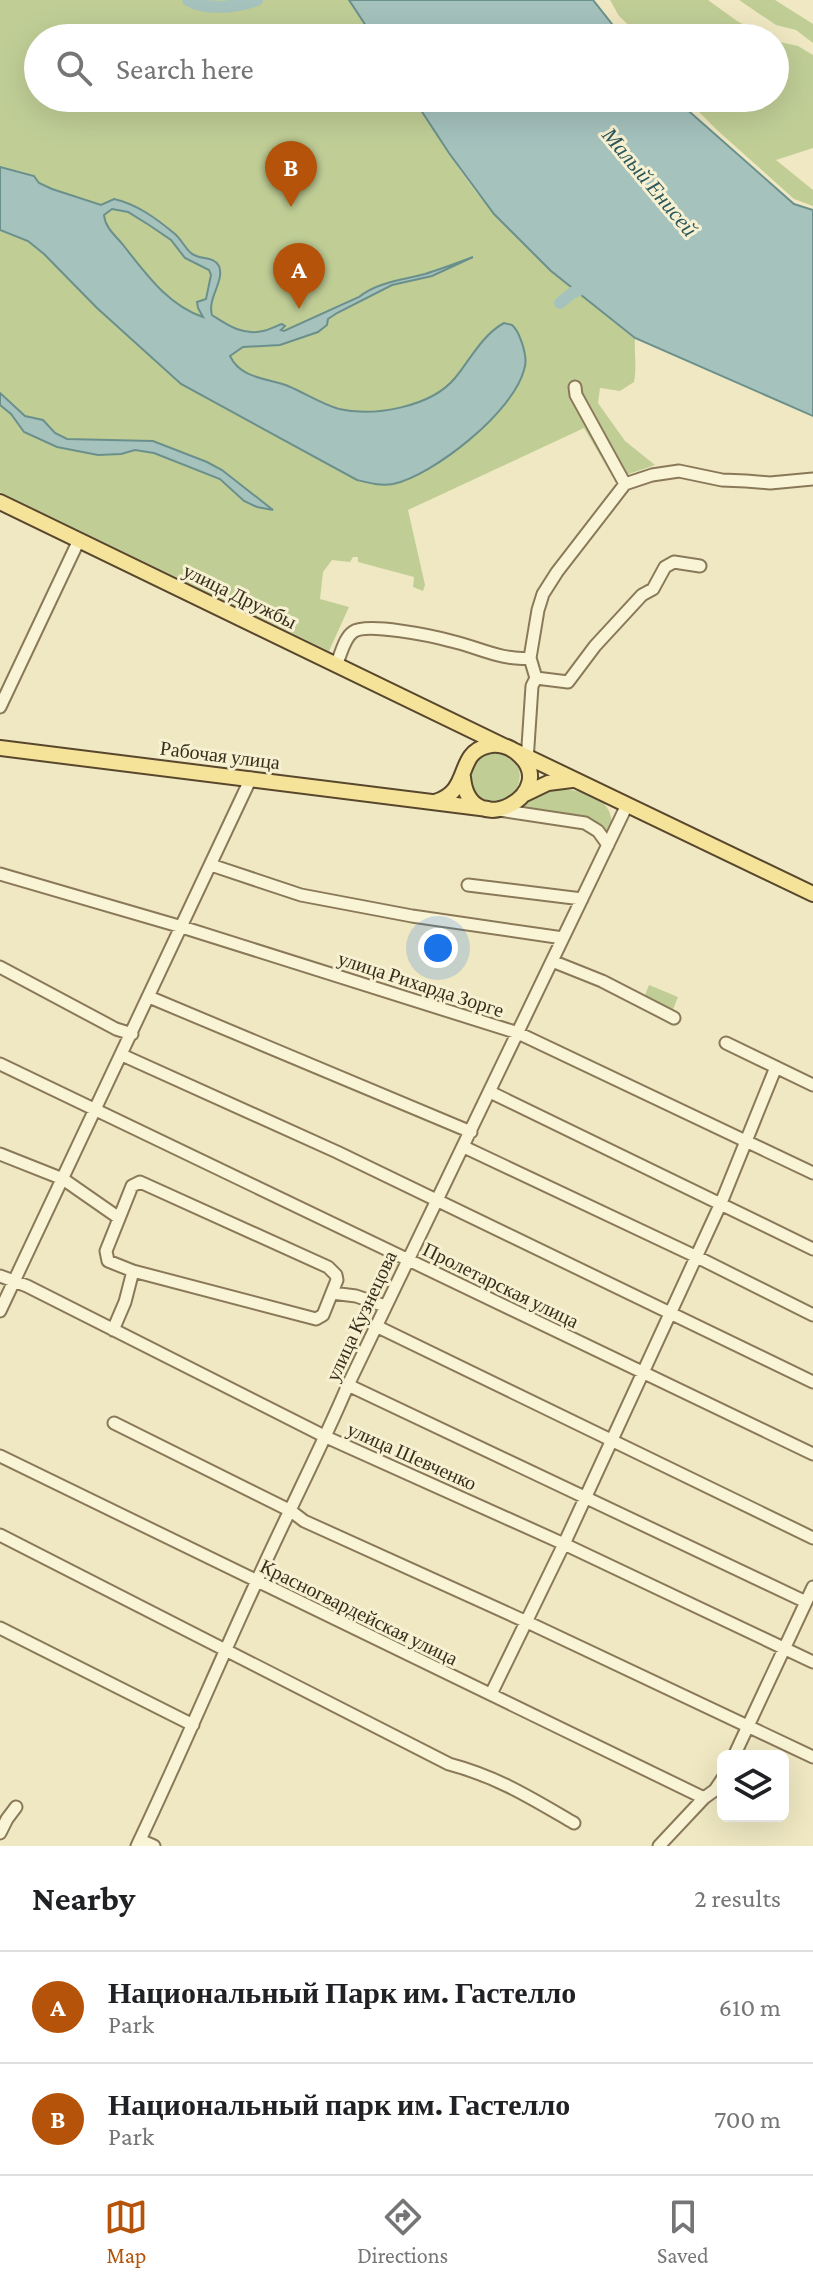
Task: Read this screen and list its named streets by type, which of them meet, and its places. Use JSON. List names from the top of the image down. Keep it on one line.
{"streets":{"main road":["улица Дружбы","Рабочая улица"],"street":["улица Рихарда Зорге","Пролетарская улица","улица Кузнецова","улица Шевченко","Красногвардейская улица"]},"crossings":[["улица Дружбы","Рабочая улица"],["улица Рихарда Зорге","улица Кузнецова"],["Пролетарская улица","улица Кузнецова"],["улица Кузнецова","улица Шевченко"],["улица Кузнецова","Красногвардейская улица"]],"water":["Малый Енисей"],"page":{"search":"Search here","pins":["B","A"],"heading":["Nearby","2 results"],"list":[{"mark":"A","name":"Национальный Парк им. Гастелло","note":"Park","value":"610 m"},{"mark":"B","name":"Национальный парк им. Гастелло","note":"Park","value":"700 m"}],"nav":["Map","Directions","Saved"]}}
